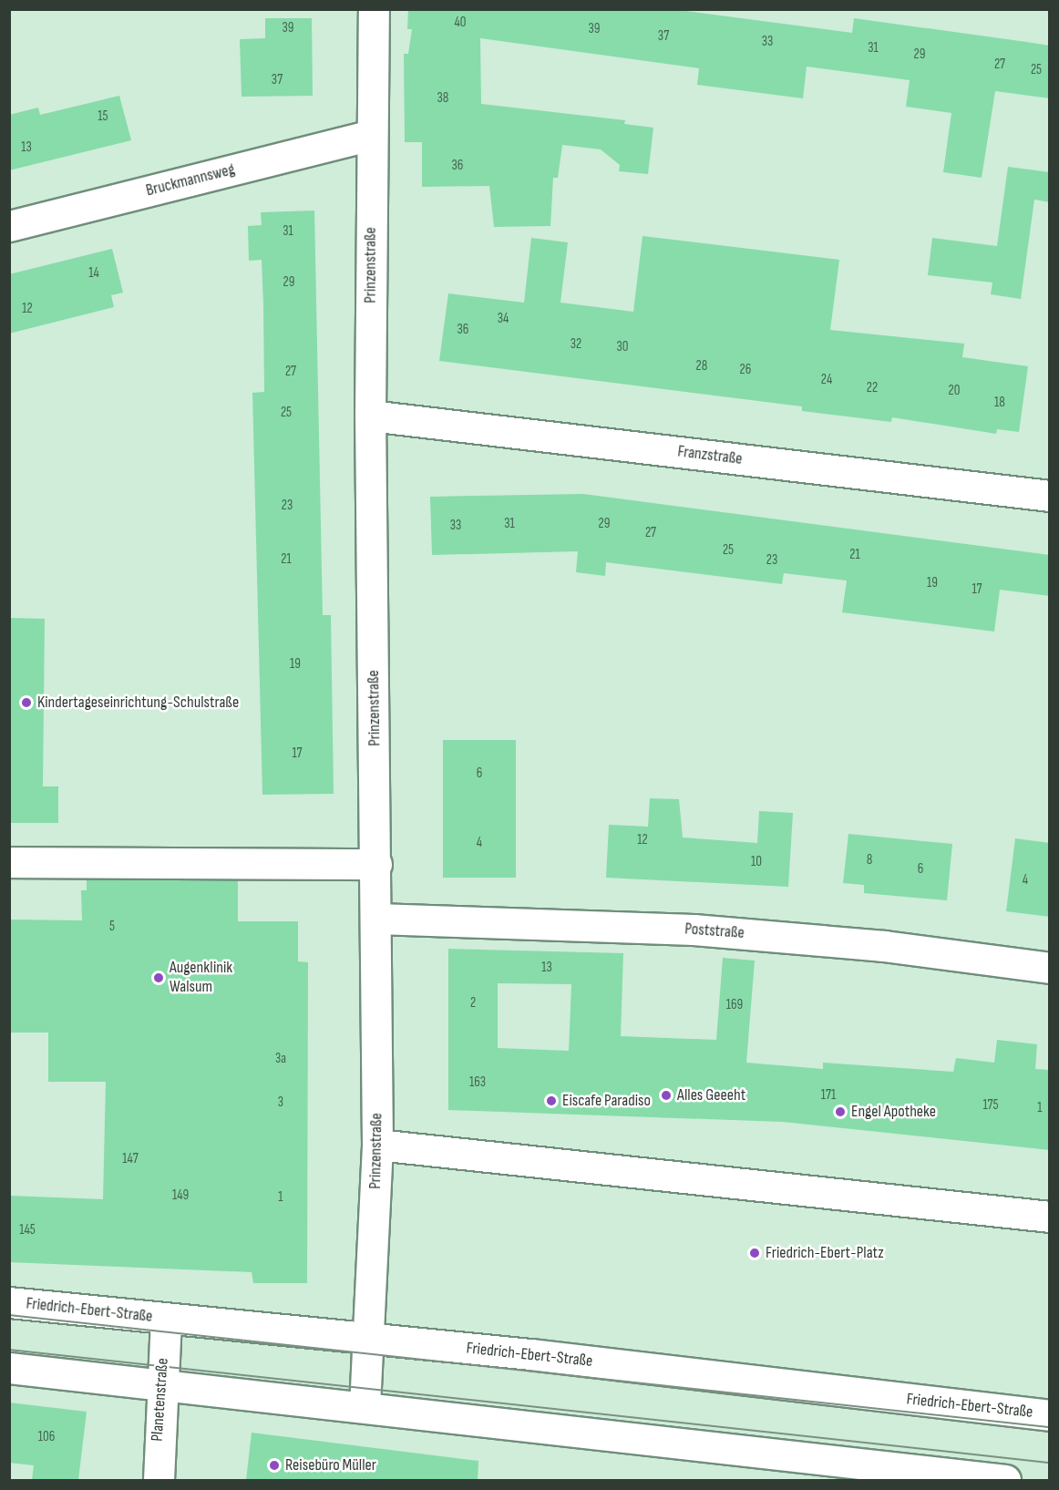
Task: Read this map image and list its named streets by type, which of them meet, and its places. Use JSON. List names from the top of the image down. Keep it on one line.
{"streets":{"street":["Bruckmannsweg","Prinzenstraße","Franzstraße","Poststraße","Friedrich-Ebert-Straße","Planetenstraße"]},"crossings":[["Bruckmannsweg","Prinzenstraße"],["Prinzenstraße","Franzstraße"],["Prinzenstraße","Poststraße"],["Prinzenstraße","Friedrich-Ebert-Straße"],["Friedrich-Ebert-Straße","Planetenstraße"]],"places":["Kindertageseinrichtung-Schulstraße","Augenklinik Walsum","Alles Geeeht","Eiscafe Paradiso","Engel Apotheke","Friedrich-Ebert-Platz","Reisebüro Müller"],"house_numbers":["40","39","39","37","33","31","29","27","25","37","38","15","13","36","31","14","29","12","34","36","32","30","28","26","27","24","22","20","18","25","23","31","29","33","27","25","21","21","23","19","17","19","17","6","12","4","8","10","6","4","5","13","2","169","3a","163","171","3","175","1","147","149","1","145","106"]}
